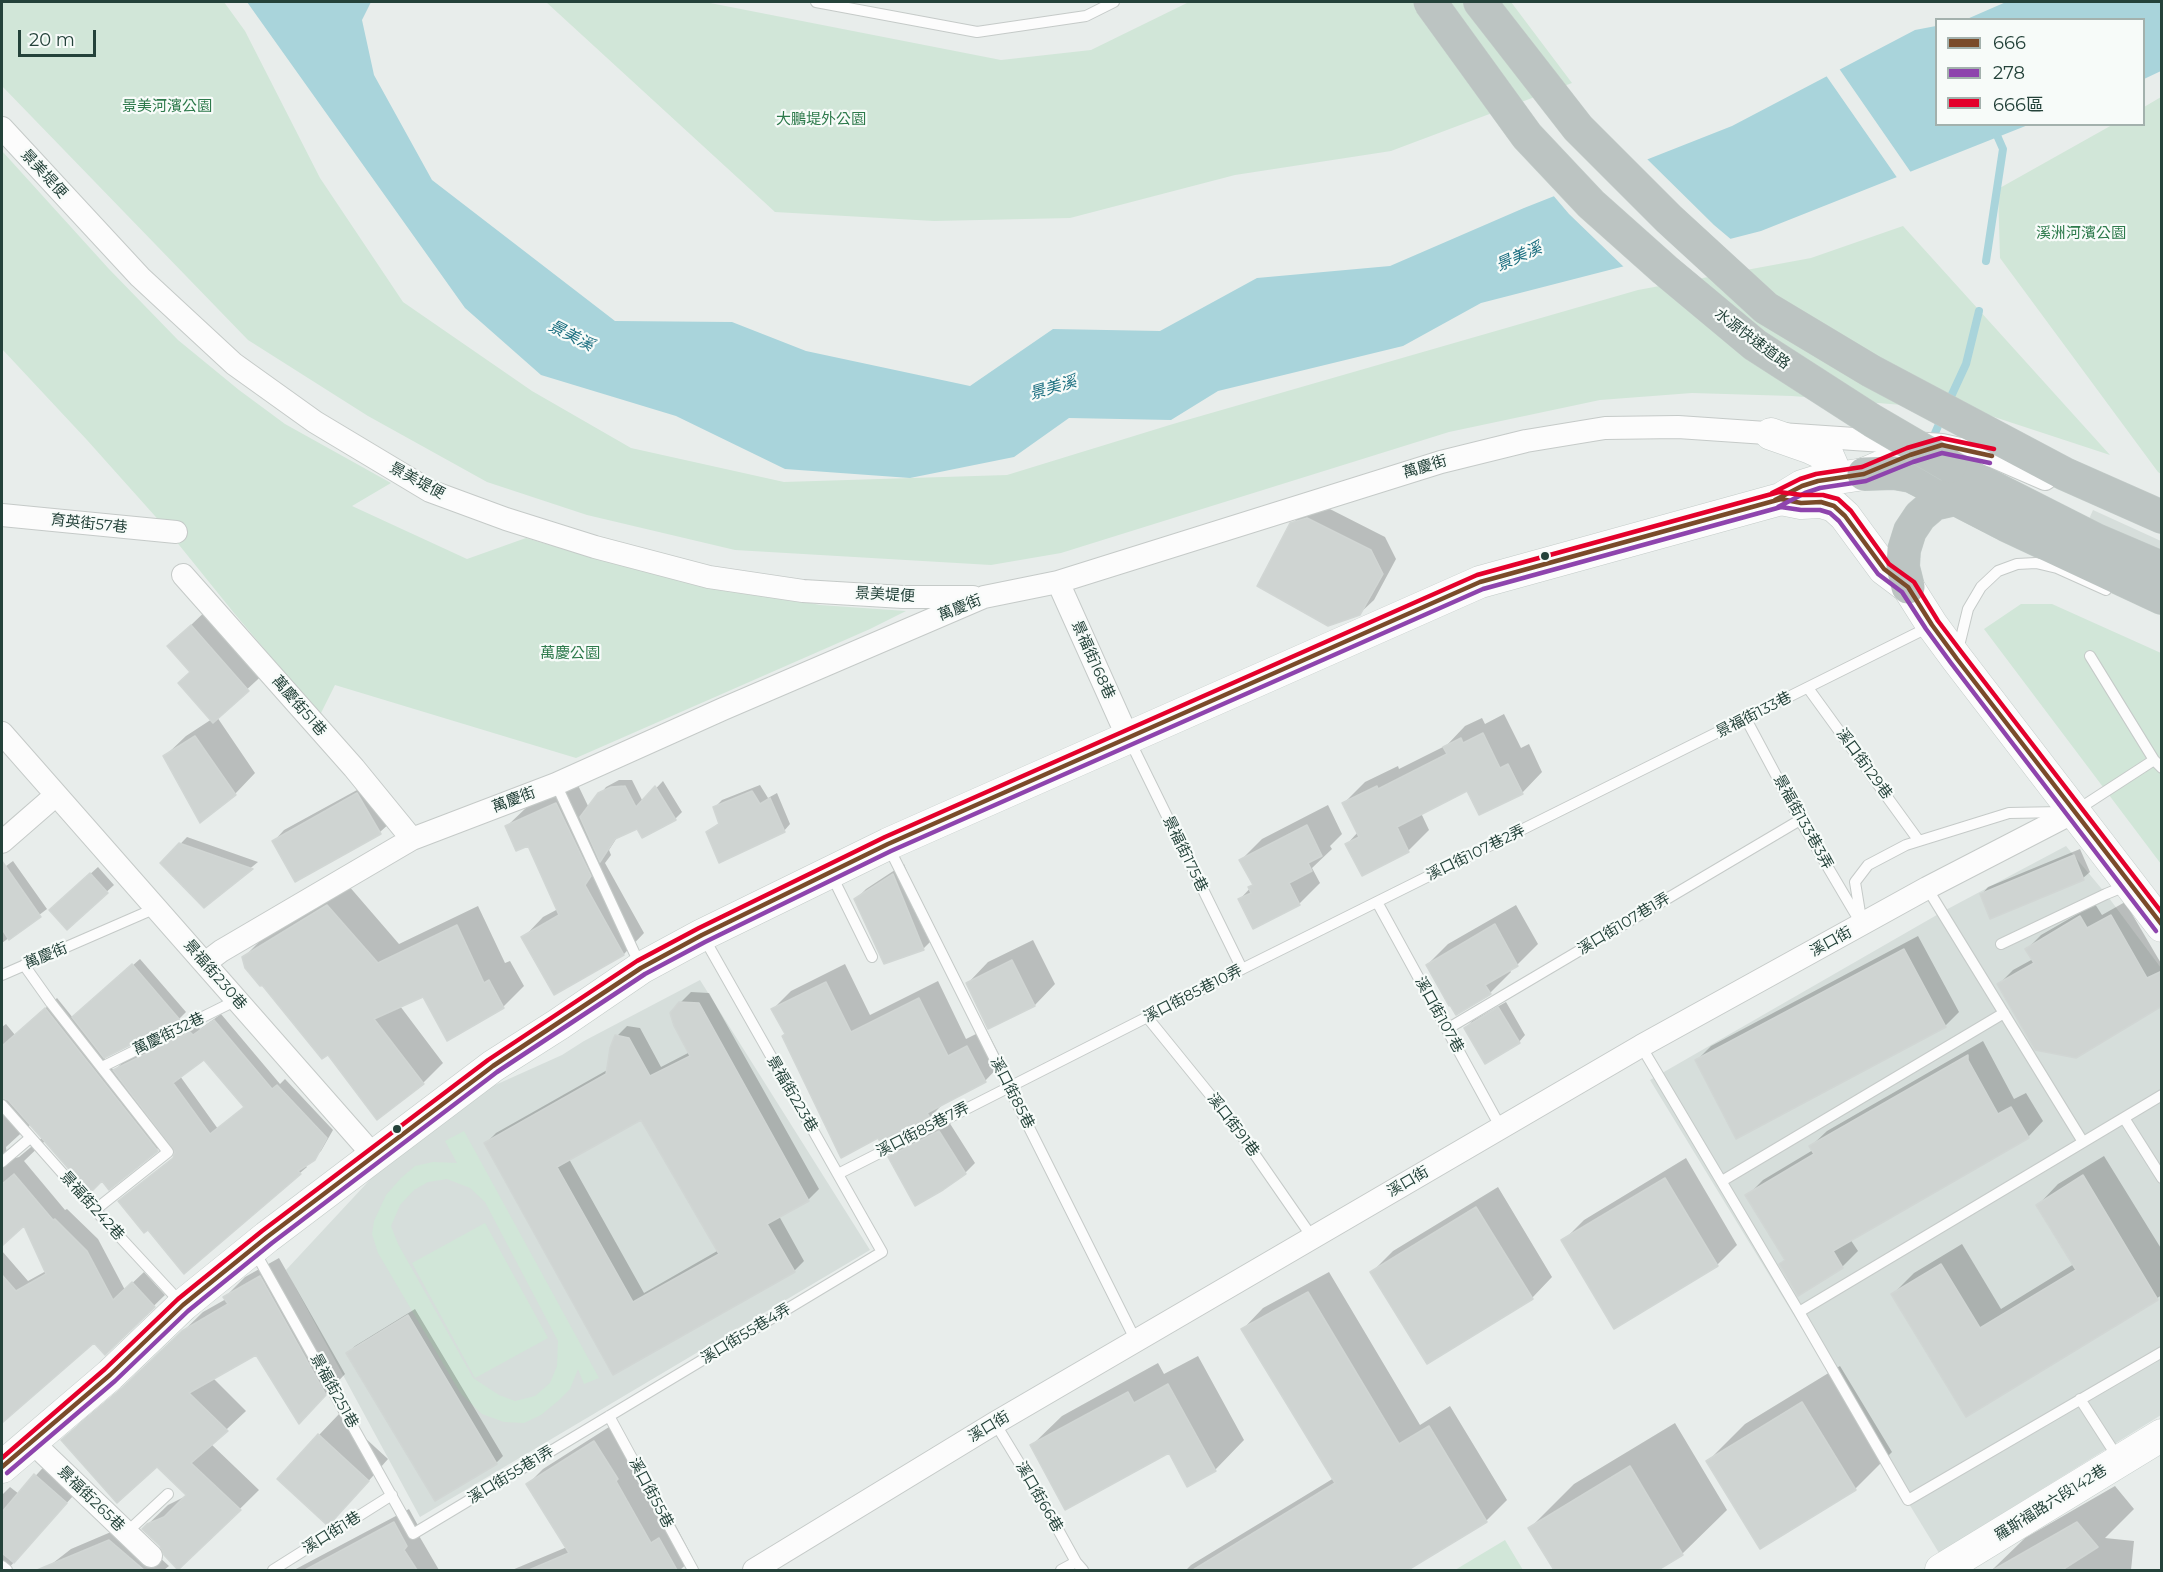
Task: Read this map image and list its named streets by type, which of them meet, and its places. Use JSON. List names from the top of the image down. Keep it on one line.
{"streets":{"highway":["水源快速道路"],"street":["景美堤便","萬慶街","育英街57巷","景福街168巷","萬慶街51巷","溪口街","景福街230巷","景福街265巷","羅斯福路六段142巷"],"lane":["景福街133巷","溪口街129巷","景福街133巷3弄","溪口街107巷2弄","景福街175巷","溪口街107巷1弄","溪口街85巷10弄","溪口街107巷","萬慶街32巷","溪口街85巷","景福街223巷","溪口街91巷","溪口街85巷7弄","景福街242巷","溪口街55巷4弄","景福街251巷","溪口街55巷1弄","溪口街55巷","溪口街66巷","溪口街1巷"]},"crossings":[["景美堤便","萬慶街"],["萬慶街","景福街168巷"],["萬慶街","萬慶街51巷"],["萬慶街","景福街230巷"],["景福街168巷","景福街175巷"],["景福街133巷","溪口街129巷"],["景福街133巷","景福街133巷3弄"],["景福街133巷","溪口街107巷2弄"],["景福街133巷3弄","溪口街107巷1弄"],["景福街133巷3弄","溪口街"],["溪口街107巷2弄","溪口街85巷10弄"],["溪口街107巷2弄","溪口街107巷"],["景福街175巷","溪口街85巷10弄"],["溪口街107巷1弄","溪口街107巷"],["溪口街","溪口街107巷"],["溪口街","溪口街85巷"],["溪口街","溪口街91巷"],["溪口街","溪口街66巷"],["景福街230巷","萬慶街32巷"],["溪口街85巷10弄","溪口街107巷"],["溪口街85巷10弄","溪口街85巷"],["溪口街85巷10弄","溪口街91巷"],["溪口街85巷10弄","溪口街85巷7弄"],["溪口街85巷","溪口街85巷7弄"],["景福街223巷","溪口街85巷7弄"],["景福街223巷","溪口街55巷4弄"],["溪口街55巷4弄","溪口街55巷1弄"],["溪口街55巷4弄","溪口街55巷"],["景福街251巷","溪口街55巷1弄"],["景福街251巷","溪口街1巷"],["溪口街55巷1弄","溪口街55巷"]],"water":["景美溪"],"parks":["景美河濱公園","大鵬堤外公園","溪洲河濱公園","萬慶公園"],"lines":["transit line 666區","transit line 666","transit line 278"],"legend":["666","278","666區"],"scale_bar":"20 m"}
